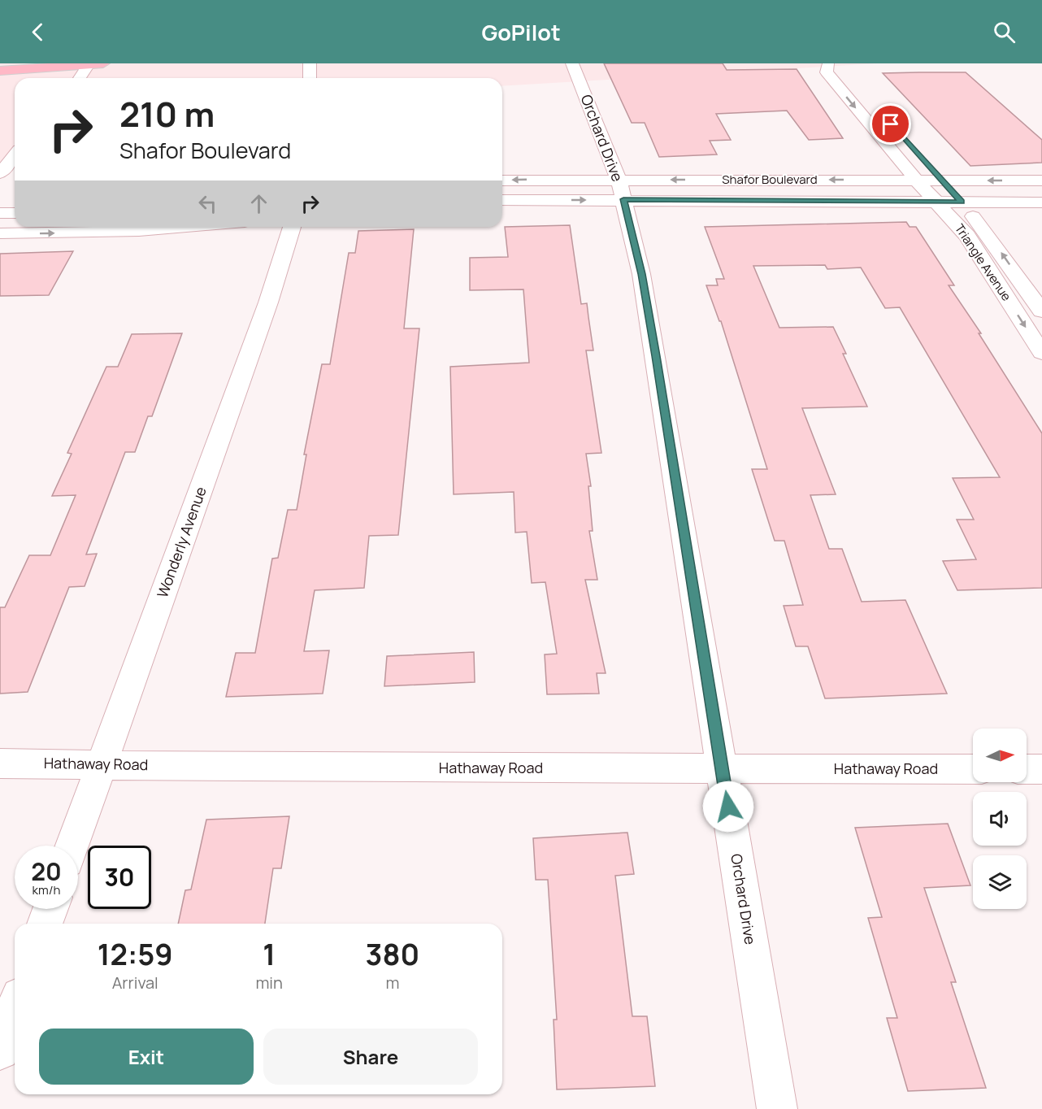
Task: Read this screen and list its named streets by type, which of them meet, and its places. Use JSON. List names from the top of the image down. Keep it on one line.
{"streets":{"street":["Orchard Drive","Shafor Boulevard","Triangle Avenue","Wonderly Avenue","Hathaway Road"]},"crossings":[["Orchard Drive","Shafor Boulevard"],["Orchard Drive","Hathaway Road"],["Shafor Boulevard","Triangle Avenue"],["Wonderly Avenue","Hathaway Road"]],"north":"right","page":{"header":"GoPilot","turn":["210 m","Shafor Boulevard"],"speed":"20 km/h","limit":"30","eta":["12:59","Arrival","1","min","380","m"],"buttons":["Exit","Share"]}}
